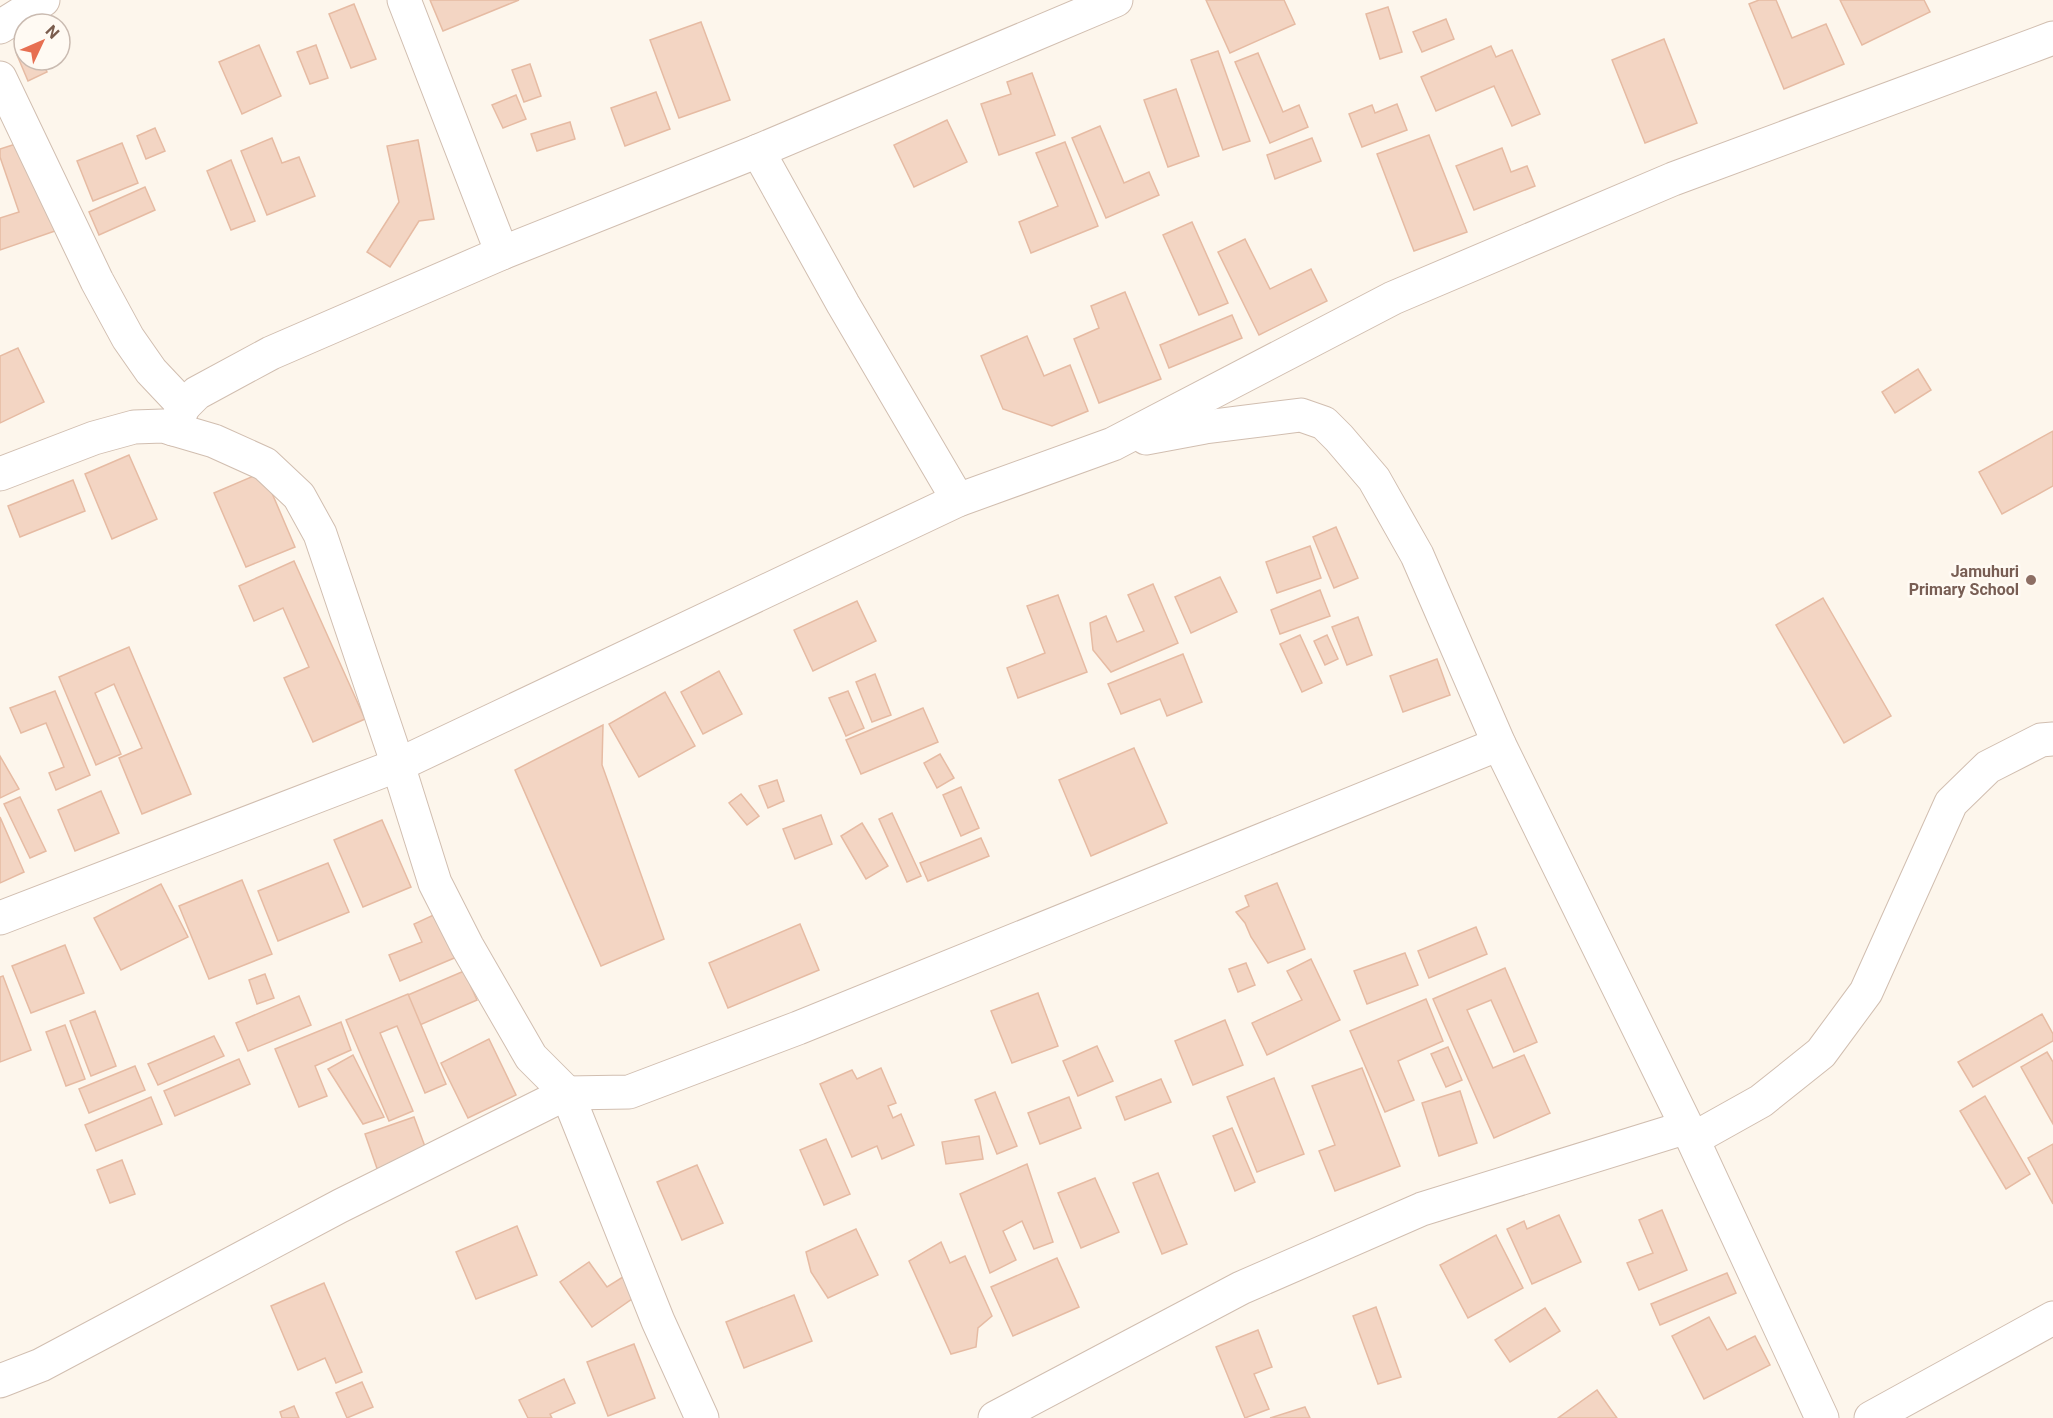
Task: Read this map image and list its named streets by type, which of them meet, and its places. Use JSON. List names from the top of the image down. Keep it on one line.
{"places":["Jamuhuri Primary School"],"north":"top right"}
